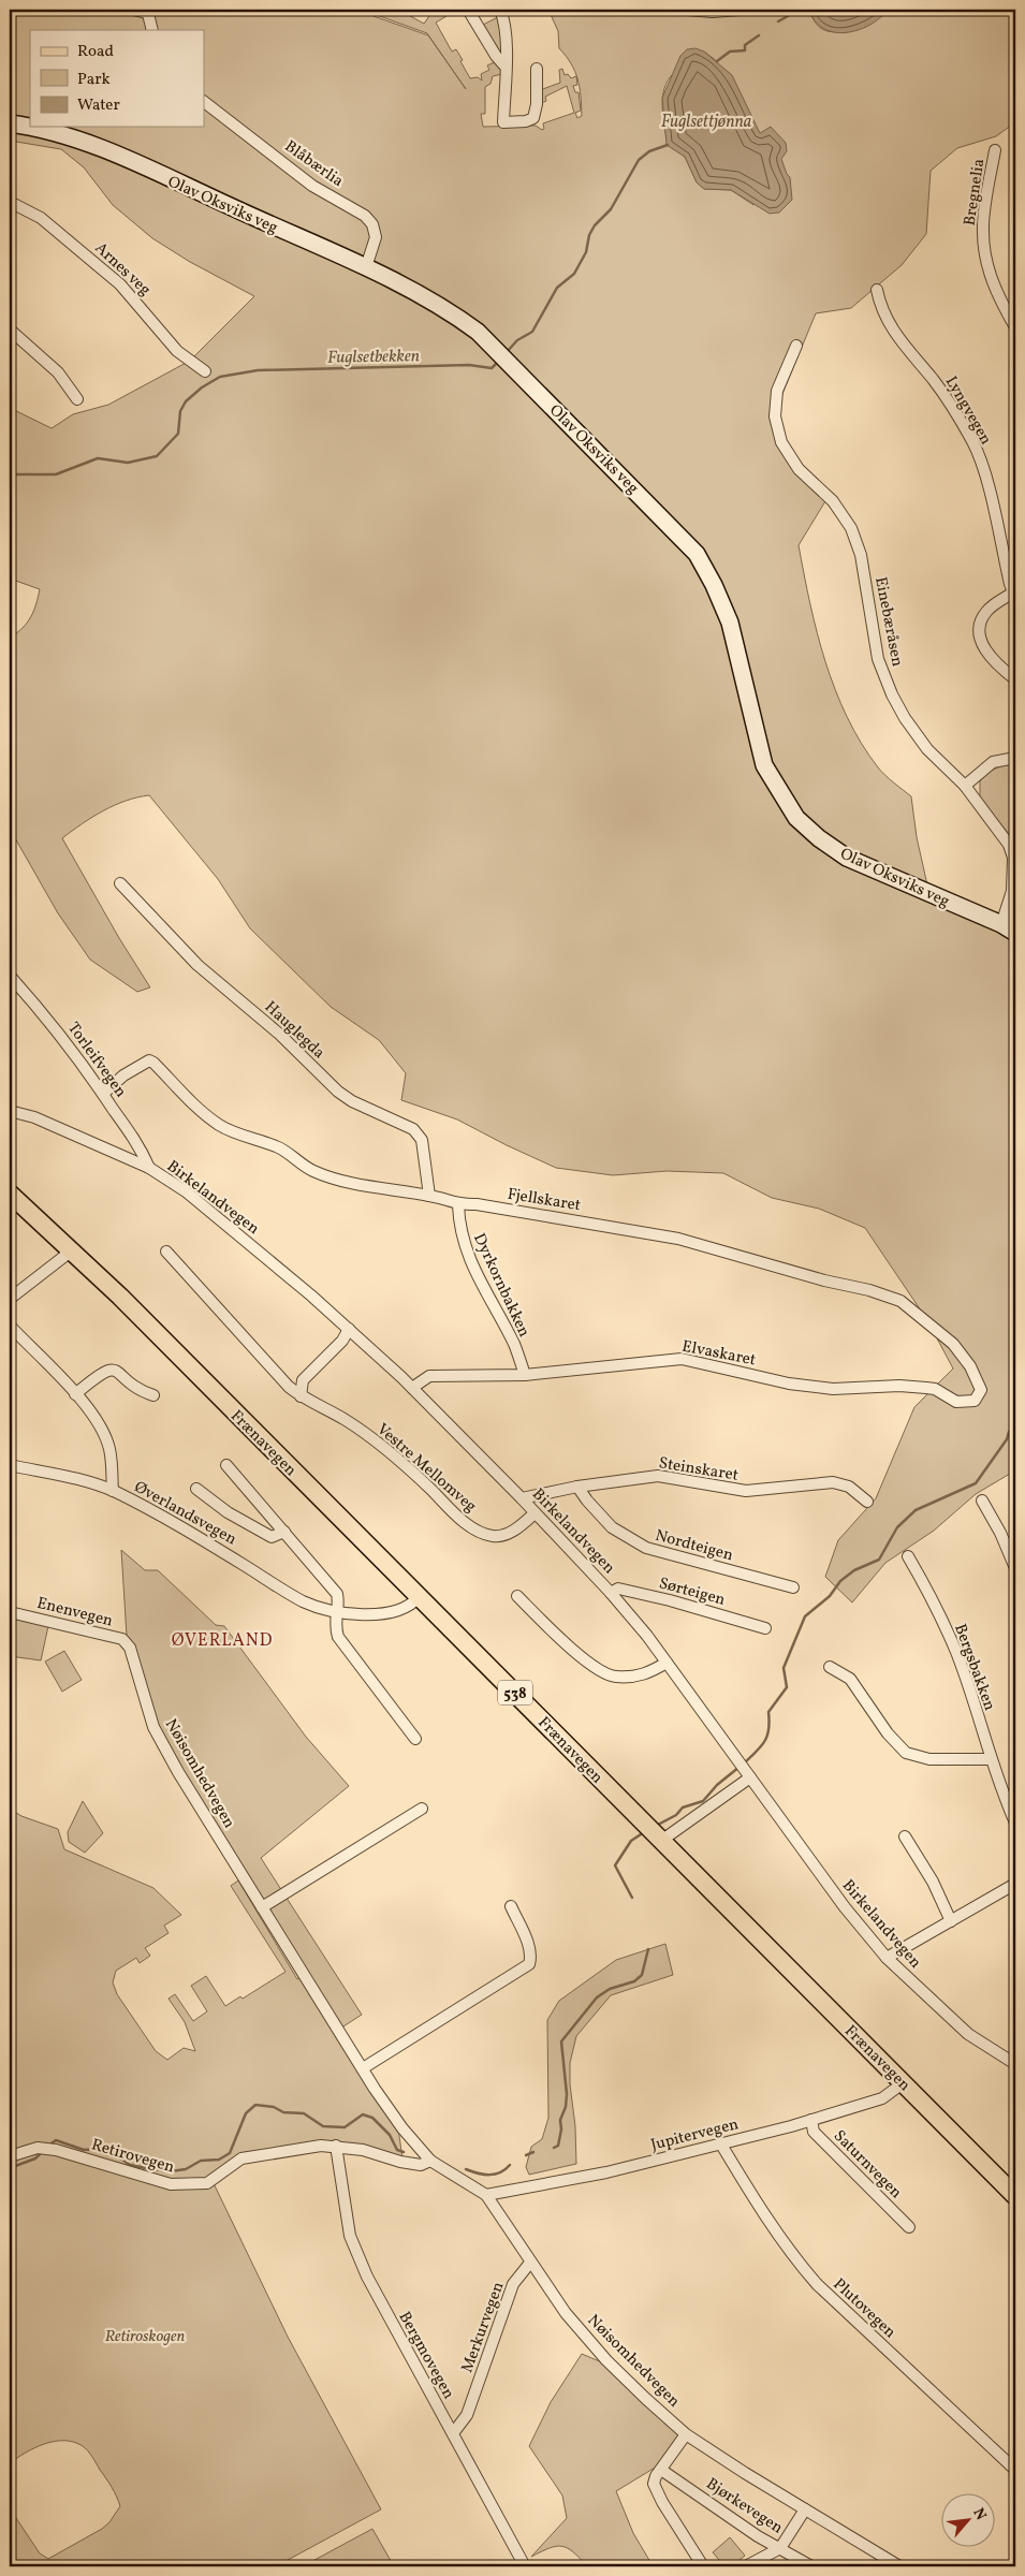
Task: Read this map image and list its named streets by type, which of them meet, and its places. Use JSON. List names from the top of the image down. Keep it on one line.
{"streets":{"main road":["Frænavegen","538"],"street":["Blåbærlia","Bregnelia","Olav Oksviks veg","Arnes veg","Lyngvegen","Einebæråsen","Hauglegda","Torleifvegen","Birkelandvegen","Fjellskaret","Dyrkornbakken","Elvaskaret","Vestre Mellomveg","Steinskaret","Øverlandsvegen","Nordteigen","Sørteigen","Enenvegen","Bergsbakken","Nøisomhedvegen","Jupitervegen","Retirovegen","Saturnvegen","Plutovegen","Merkurvegen","Bergmovegen","Bjørkevegen"]},"crossings":[["Blåbærlia","Olav Oksviks veg"],["Olav Oksviks veg","Einebæråsen"],["Hauglegda","Fjellskaret"],["Torleifvegen","Birkelandvegen"],["Torleifvegen","Fjellskaret"],["Birkelandvegen","Elvaskaret"],["Birkelandvegen","Vestre Mellomveg"],["Birkelandvegen","Steinskaret"],["Birkelandvegen","Sørteigen"],["Fjellskaret","Dyrkornbakken"],["Fjellskaret","Elvaskaret"],["Dyrkornbakken","Elvaskaret"],["Frænavegen","Øverlandsvegen"],["Frænavegen","Jupitervegen"],["Steinskaret","Nordteigen"],["Enenvegen","Nøisomhedvegen"],["Nøisomhedvegen","Jupitervegen"],["Nøisomhedvegen","Retirovegen"],["Nøisomhedvegen","Merkurvegen"],["Jupitervegen","Saturnvegen"],["Jupitervegen","Plutovegen"],["Retirovegen","Bergmovegen"],["Merkurvegen","Bergmovegen"]],"districts":["ØVERLAND"],"water":["Fuglsettjønna","Fuglsetbekken"],"parks":["Retiroskogen"],"legend":["Road","Park","Water"],"north":"top right"}
